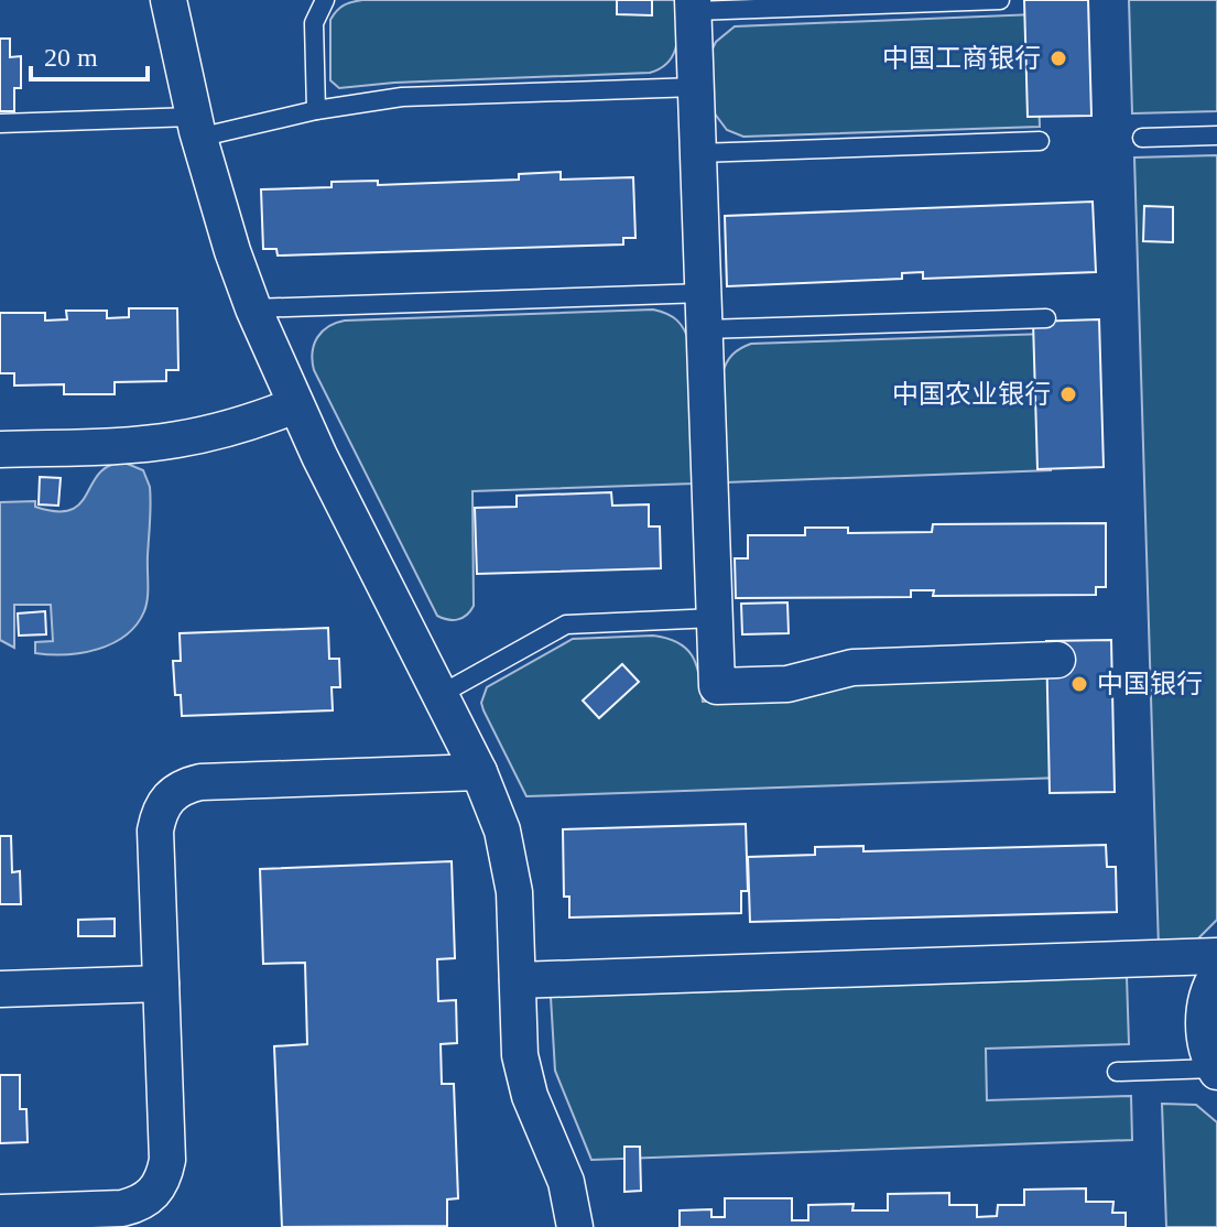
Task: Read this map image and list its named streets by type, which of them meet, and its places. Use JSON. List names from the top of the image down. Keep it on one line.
{"places":["中国工商银行","中国农业银行","中国银行"],"scale_bar":"20 m"}
